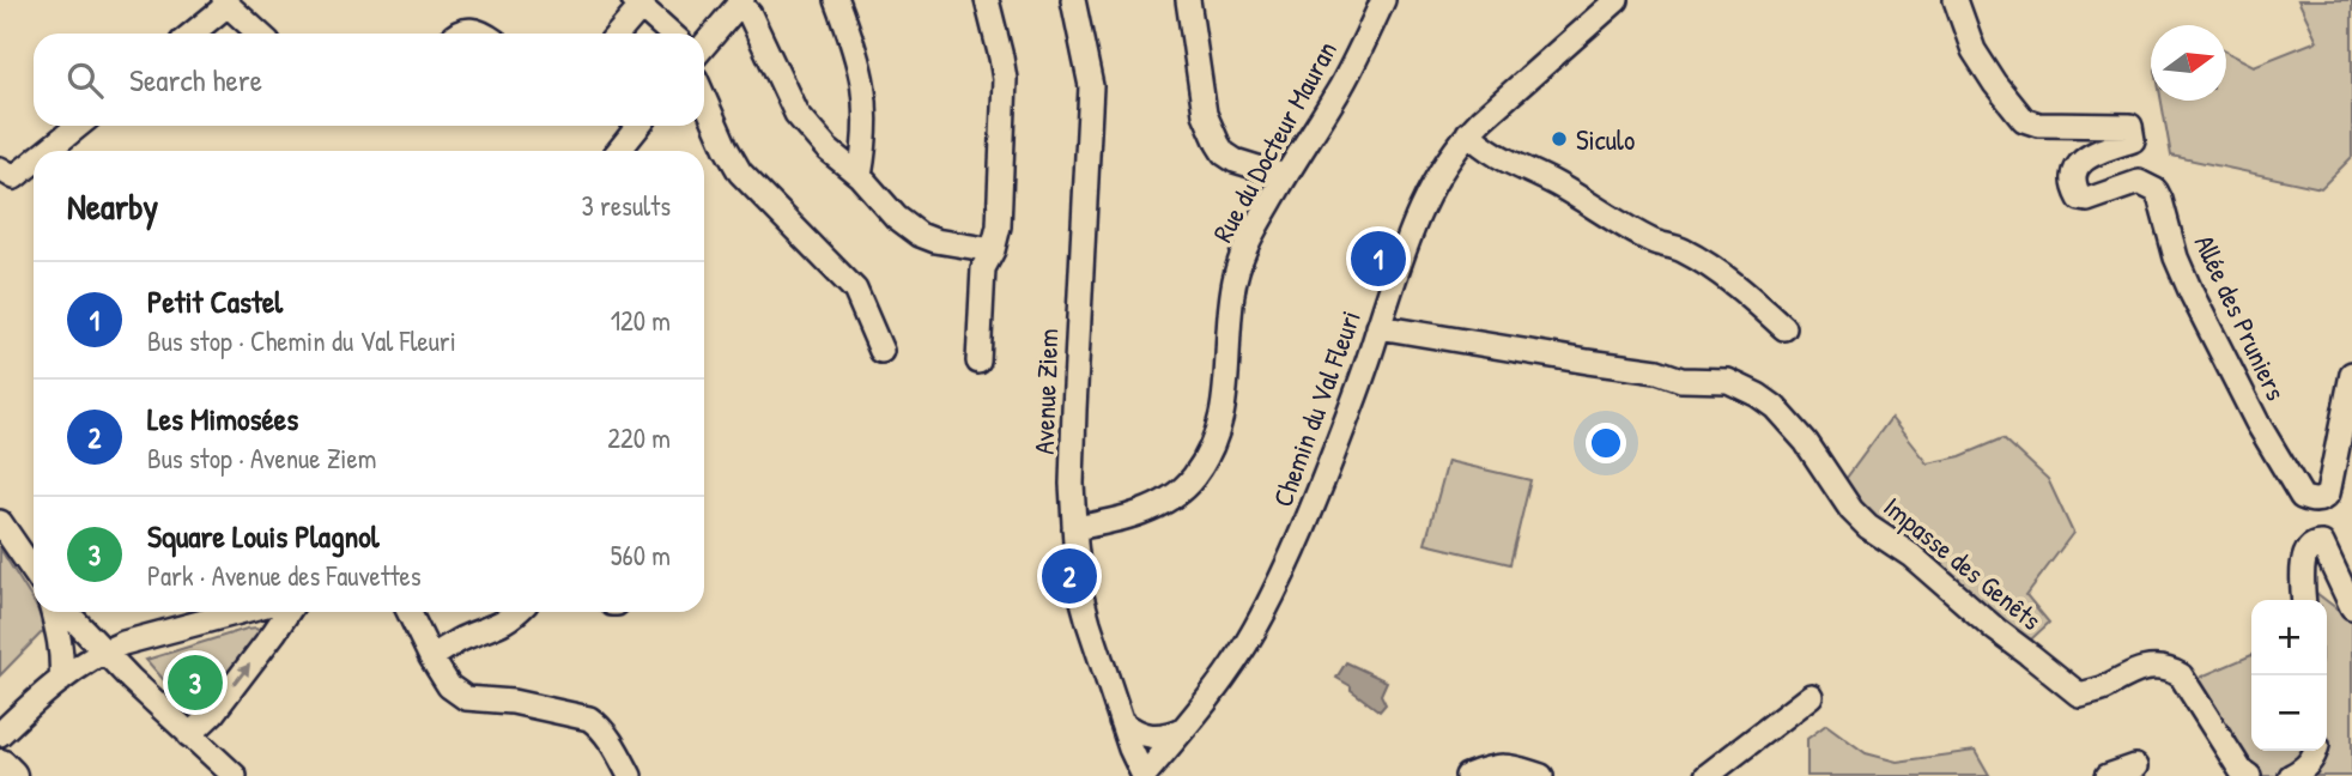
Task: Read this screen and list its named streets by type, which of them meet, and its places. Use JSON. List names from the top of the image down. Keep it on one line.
{"streets":{"street":["Rue du Docteur Mauran","Allée des Pruniers","Avenue Ziem","Chemin du Val Fleuri","Impasse des Genêts"]},"crossings":[["Rue du Docteur Mauran","Avenue Ziem"],["Avenue Ziem","Chemin du Val Fleuri"],["Chemin du Val Fleuri","Impasse des Genêts"]],"places":["Siculo"],"north":"right","page":{"search":"Search here","heading":["Nearby","3 results"],"pins":["1","2","3"],"list":[{"mark":"1","name":"Petit Castel","note":"Bus stop · Chemin du Val Fleuri","value":"120 m"},{"mark":"2","name":"Les Mimosées","note":"Bus stop · Avenue Ziem","value":"220 m"},{"mark":"3","name":"Square Louis Plagnol","note":"Park · Avenue des Fauvettes","value":"560 m"}],"map_buttons":["+","−"]}}
